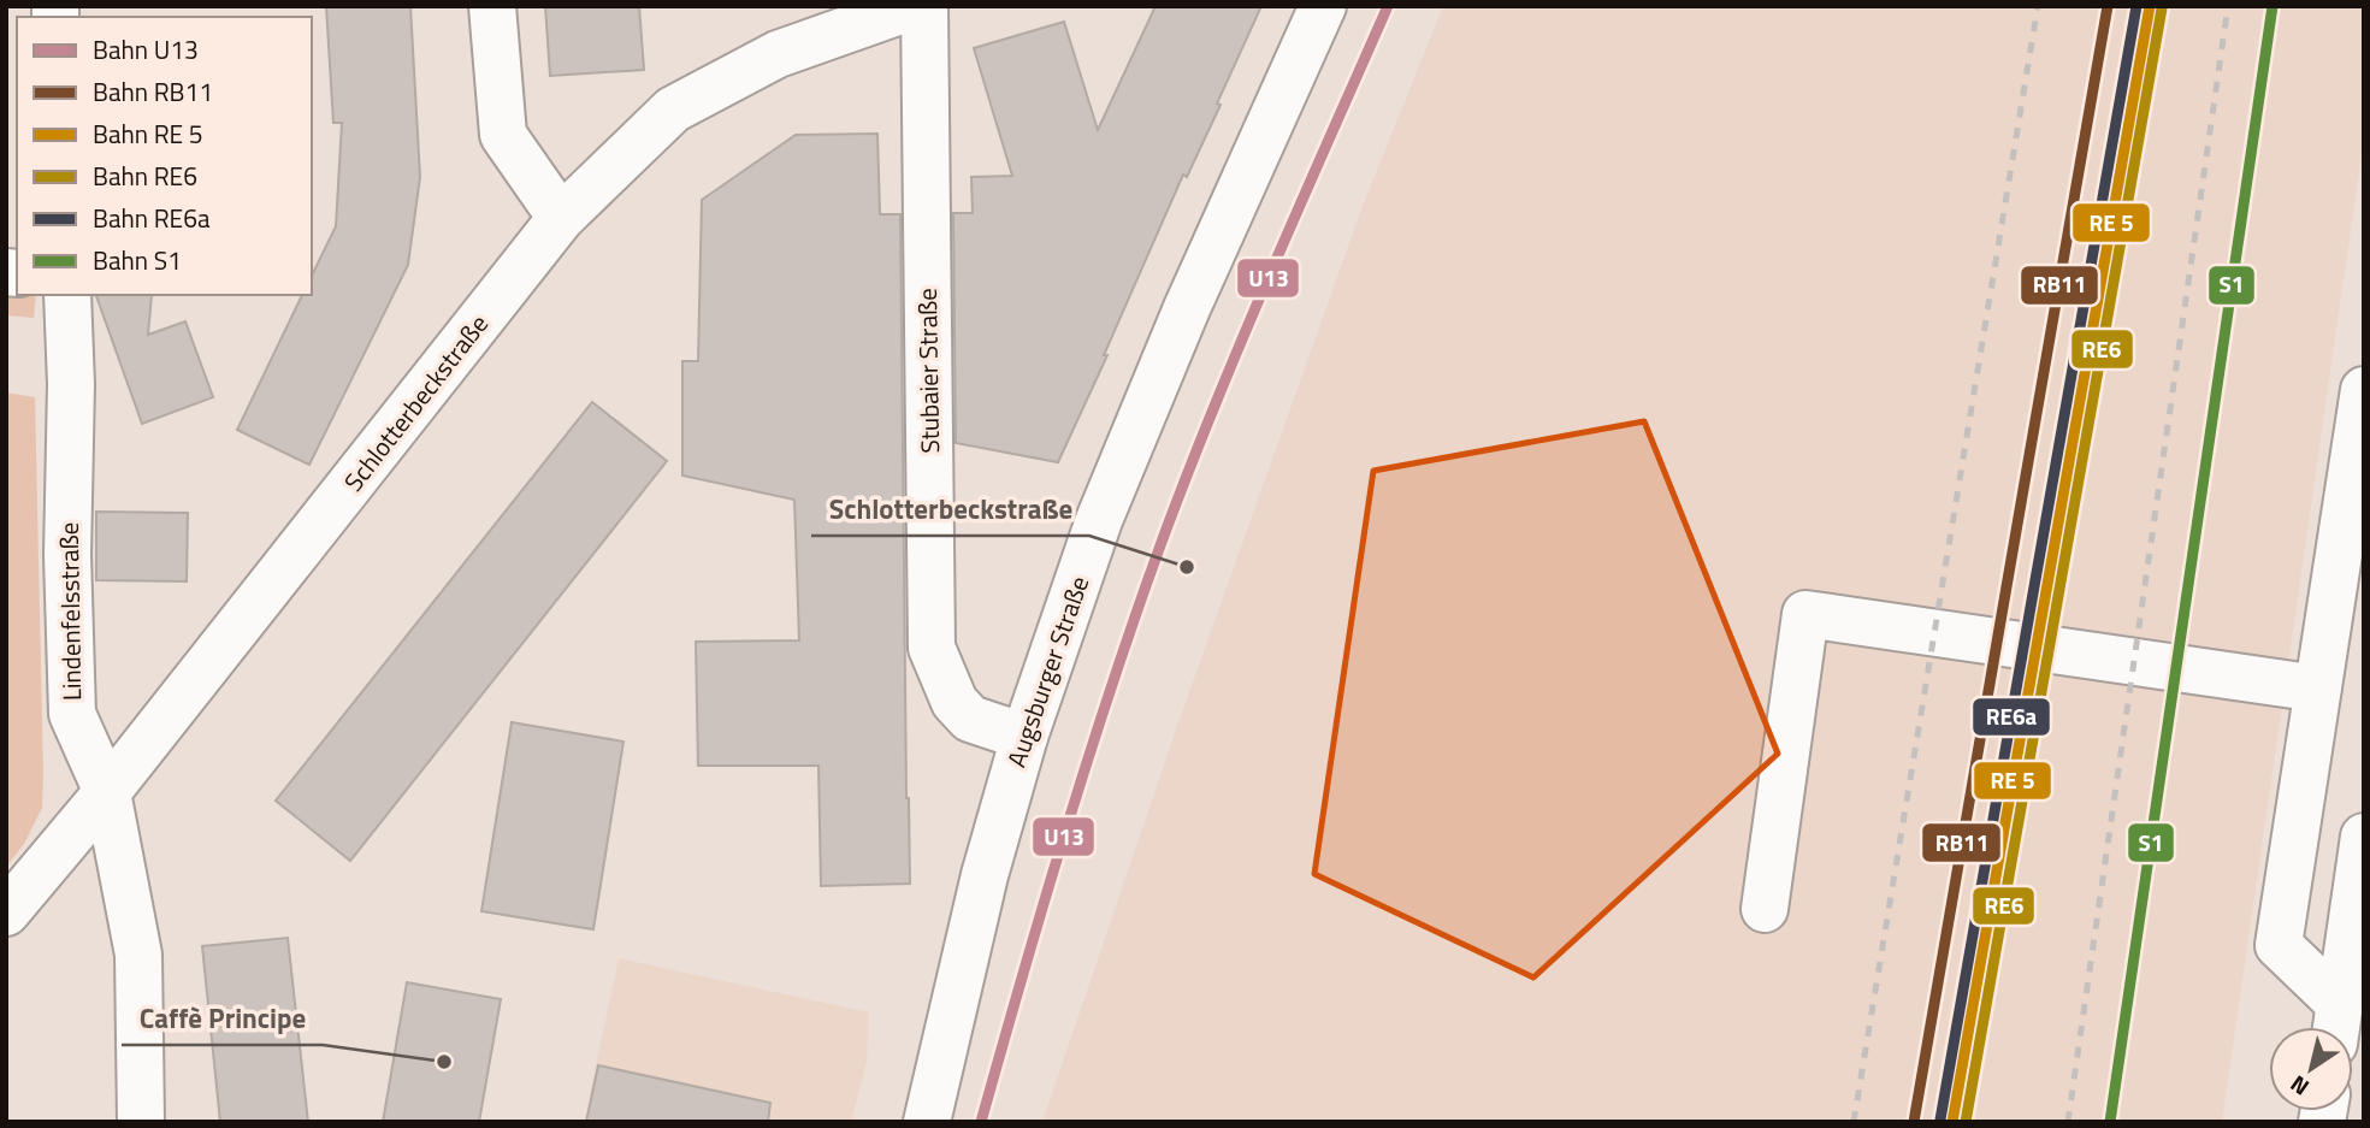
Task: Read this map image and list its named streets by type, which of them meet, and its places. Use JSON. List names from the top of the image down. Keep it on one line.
{"streets":{"street":["Stubaier Straße","Schlotterbeckstraße","Lindenfelsstraße","Augsburger Straße"]},"crossings":[["Stubaier Straße","Augsburger Straße"],["Schlotterbeckstraße","Lindenfelsstraße"]],"places":["Schlotterbeckstraße","Caffè Principe"],"lines":["rail line U13","rail line RB11","rail line RE6a","rail line S1","rail line RE6"],"legend":["Bahn U13","Bahn RB11","Bahn RE 5","Bahn RE6","Bahn RE6a","Bahn S1"],"north":"bottom left"}
